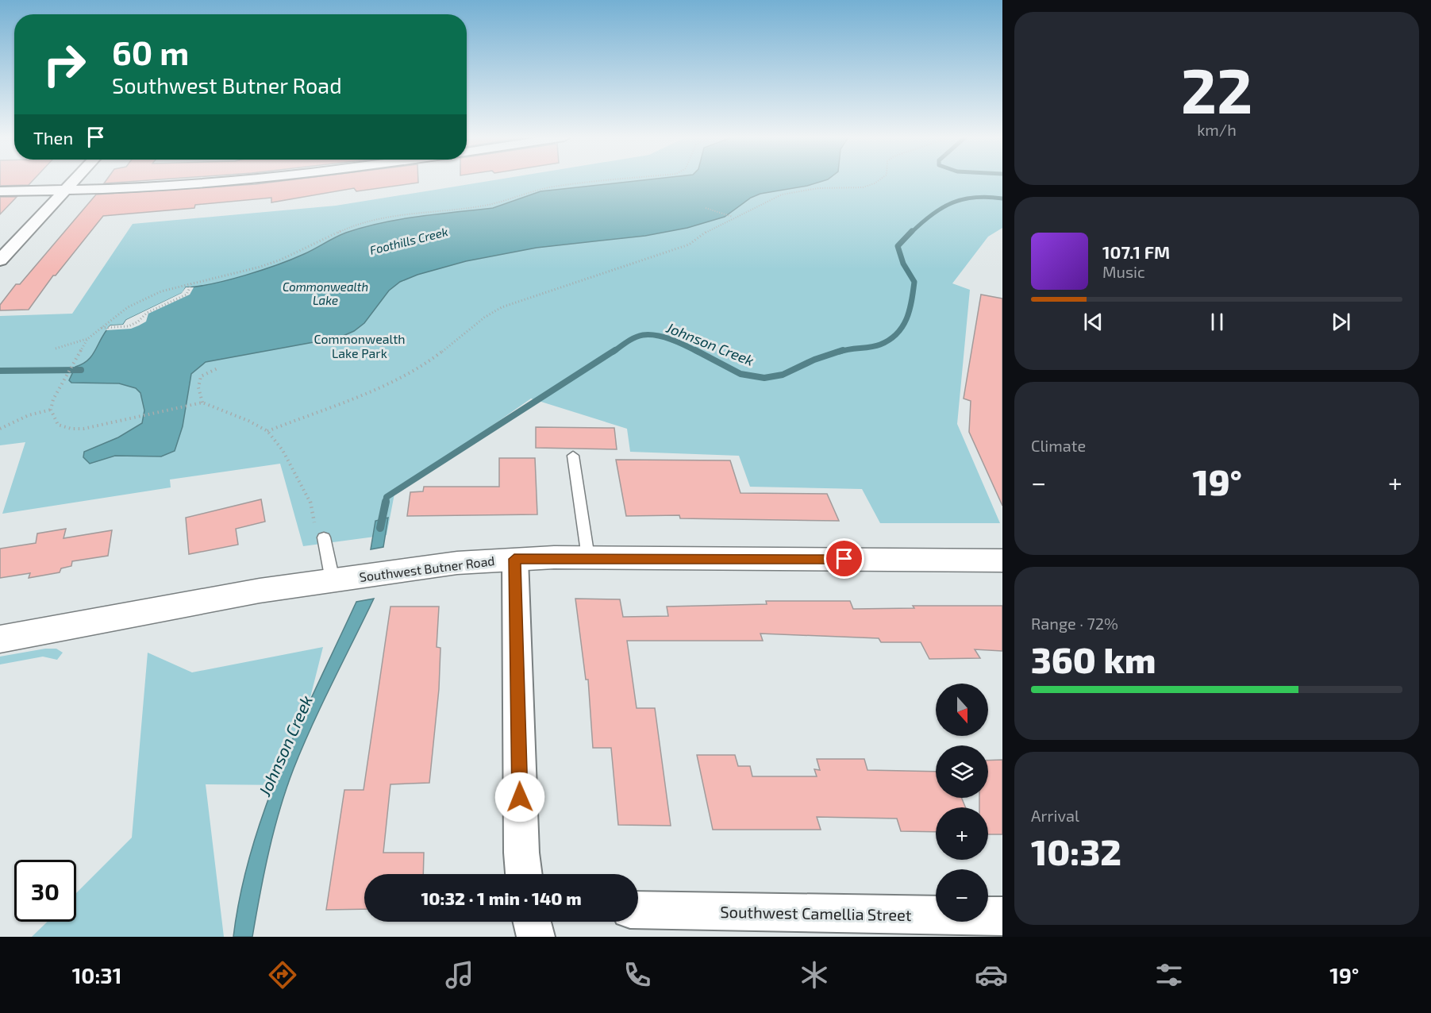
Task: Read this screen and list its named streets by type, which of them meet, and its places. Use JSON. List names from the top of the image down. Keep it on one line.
{"streets":{"street":["Southwest Butner Road","Southwest Camellia Street"]},"water":["Foothills Creek","Commonwealth Lake","Johnson Creek"],"parks":["Commonwealth Lake Park"],"north":"bottom","page":{"tile":[["22","km/h"],"Climate",["Range · 72%","360 km"],["Arrival","10:32"]],"turn":["60 m","Southwest Butner Road"],"then":"Then","song":["107.1 FM","Music"],"heat":["−","19°","+"],"map_buttons":["+","−"],"limit":"30","trip":"10:32 · 1 min · 140 m","tabs":["10:31","19°"]}}
